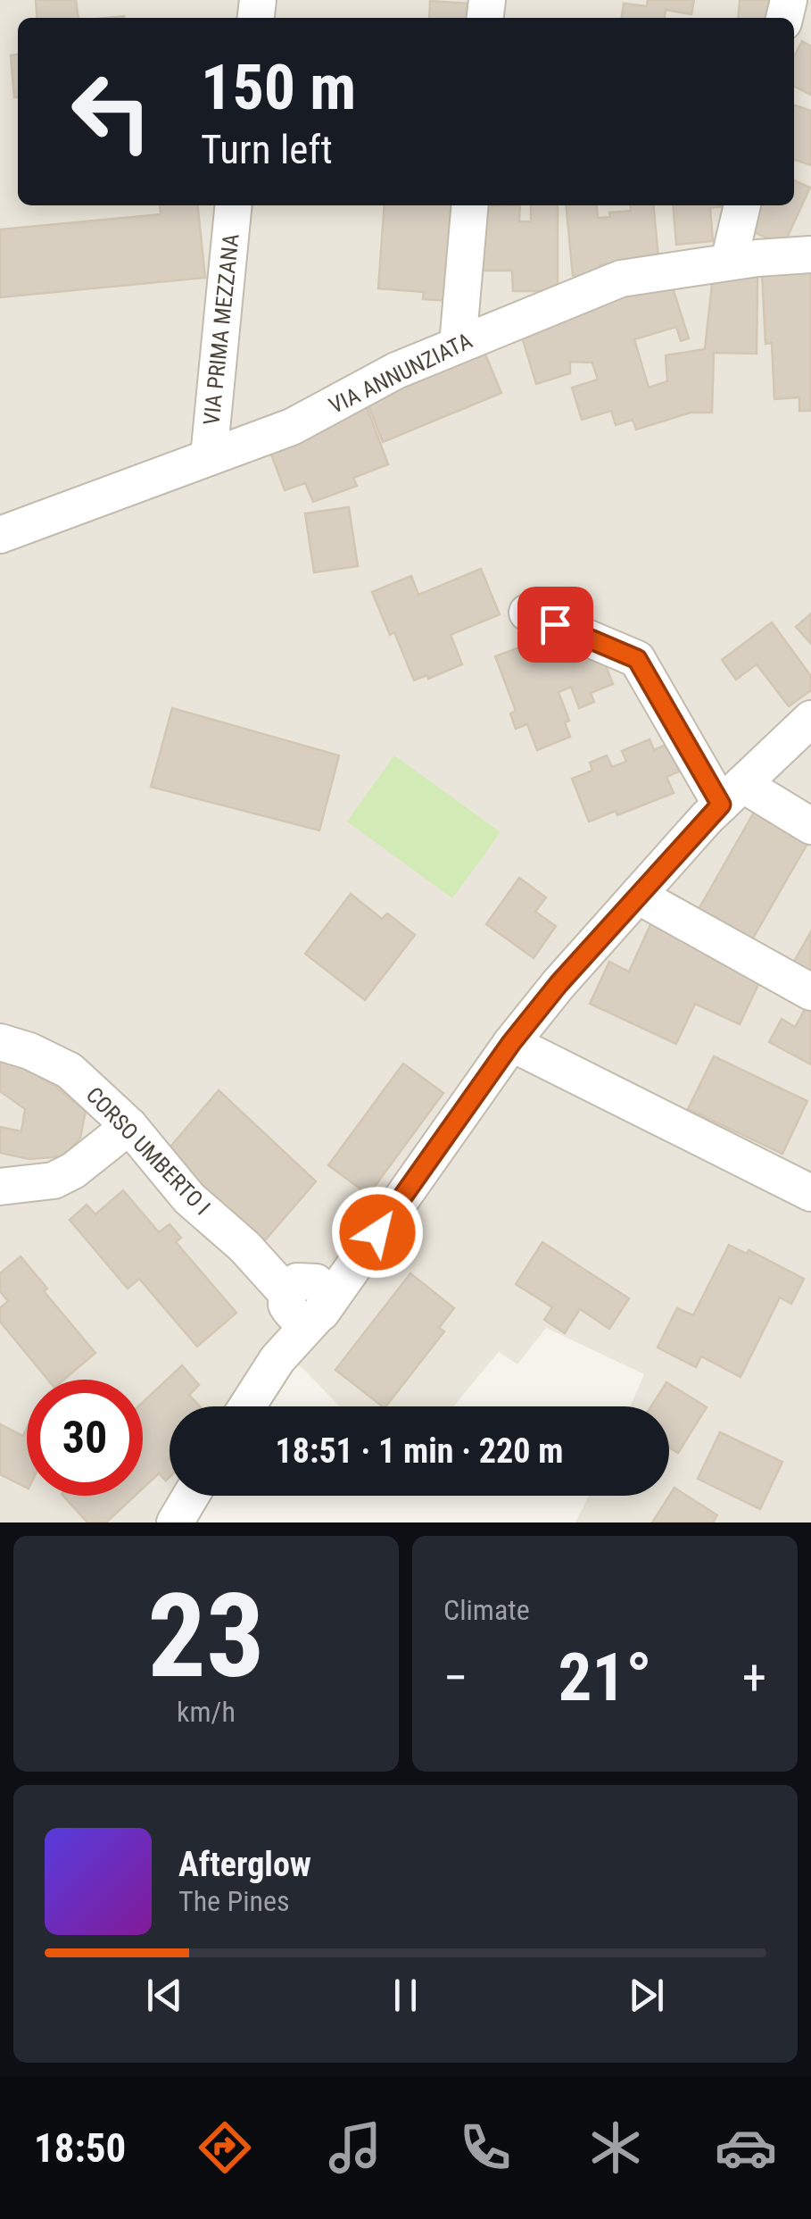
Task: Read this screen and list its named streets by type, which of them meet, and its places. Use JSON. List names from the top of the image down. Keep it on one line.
{"streets":{"street":["VIA PRIMA MEZZANA","VIA ANNUNZIATA","CORSO UMBERTO I"]},"crossings":[["VIA PRIMA MEZZANA","VIA ANNUNZIATA"]],"page":{"turn":["150 m","Turn left"],"limit":"30","trip":"18:51 · 1 min · 220 m","tile":[["23","km/h"],"Climate"],"heat":["−","21°","+"],"song":["Afterglow","The Pines"],"tabs":"18:50"}}
